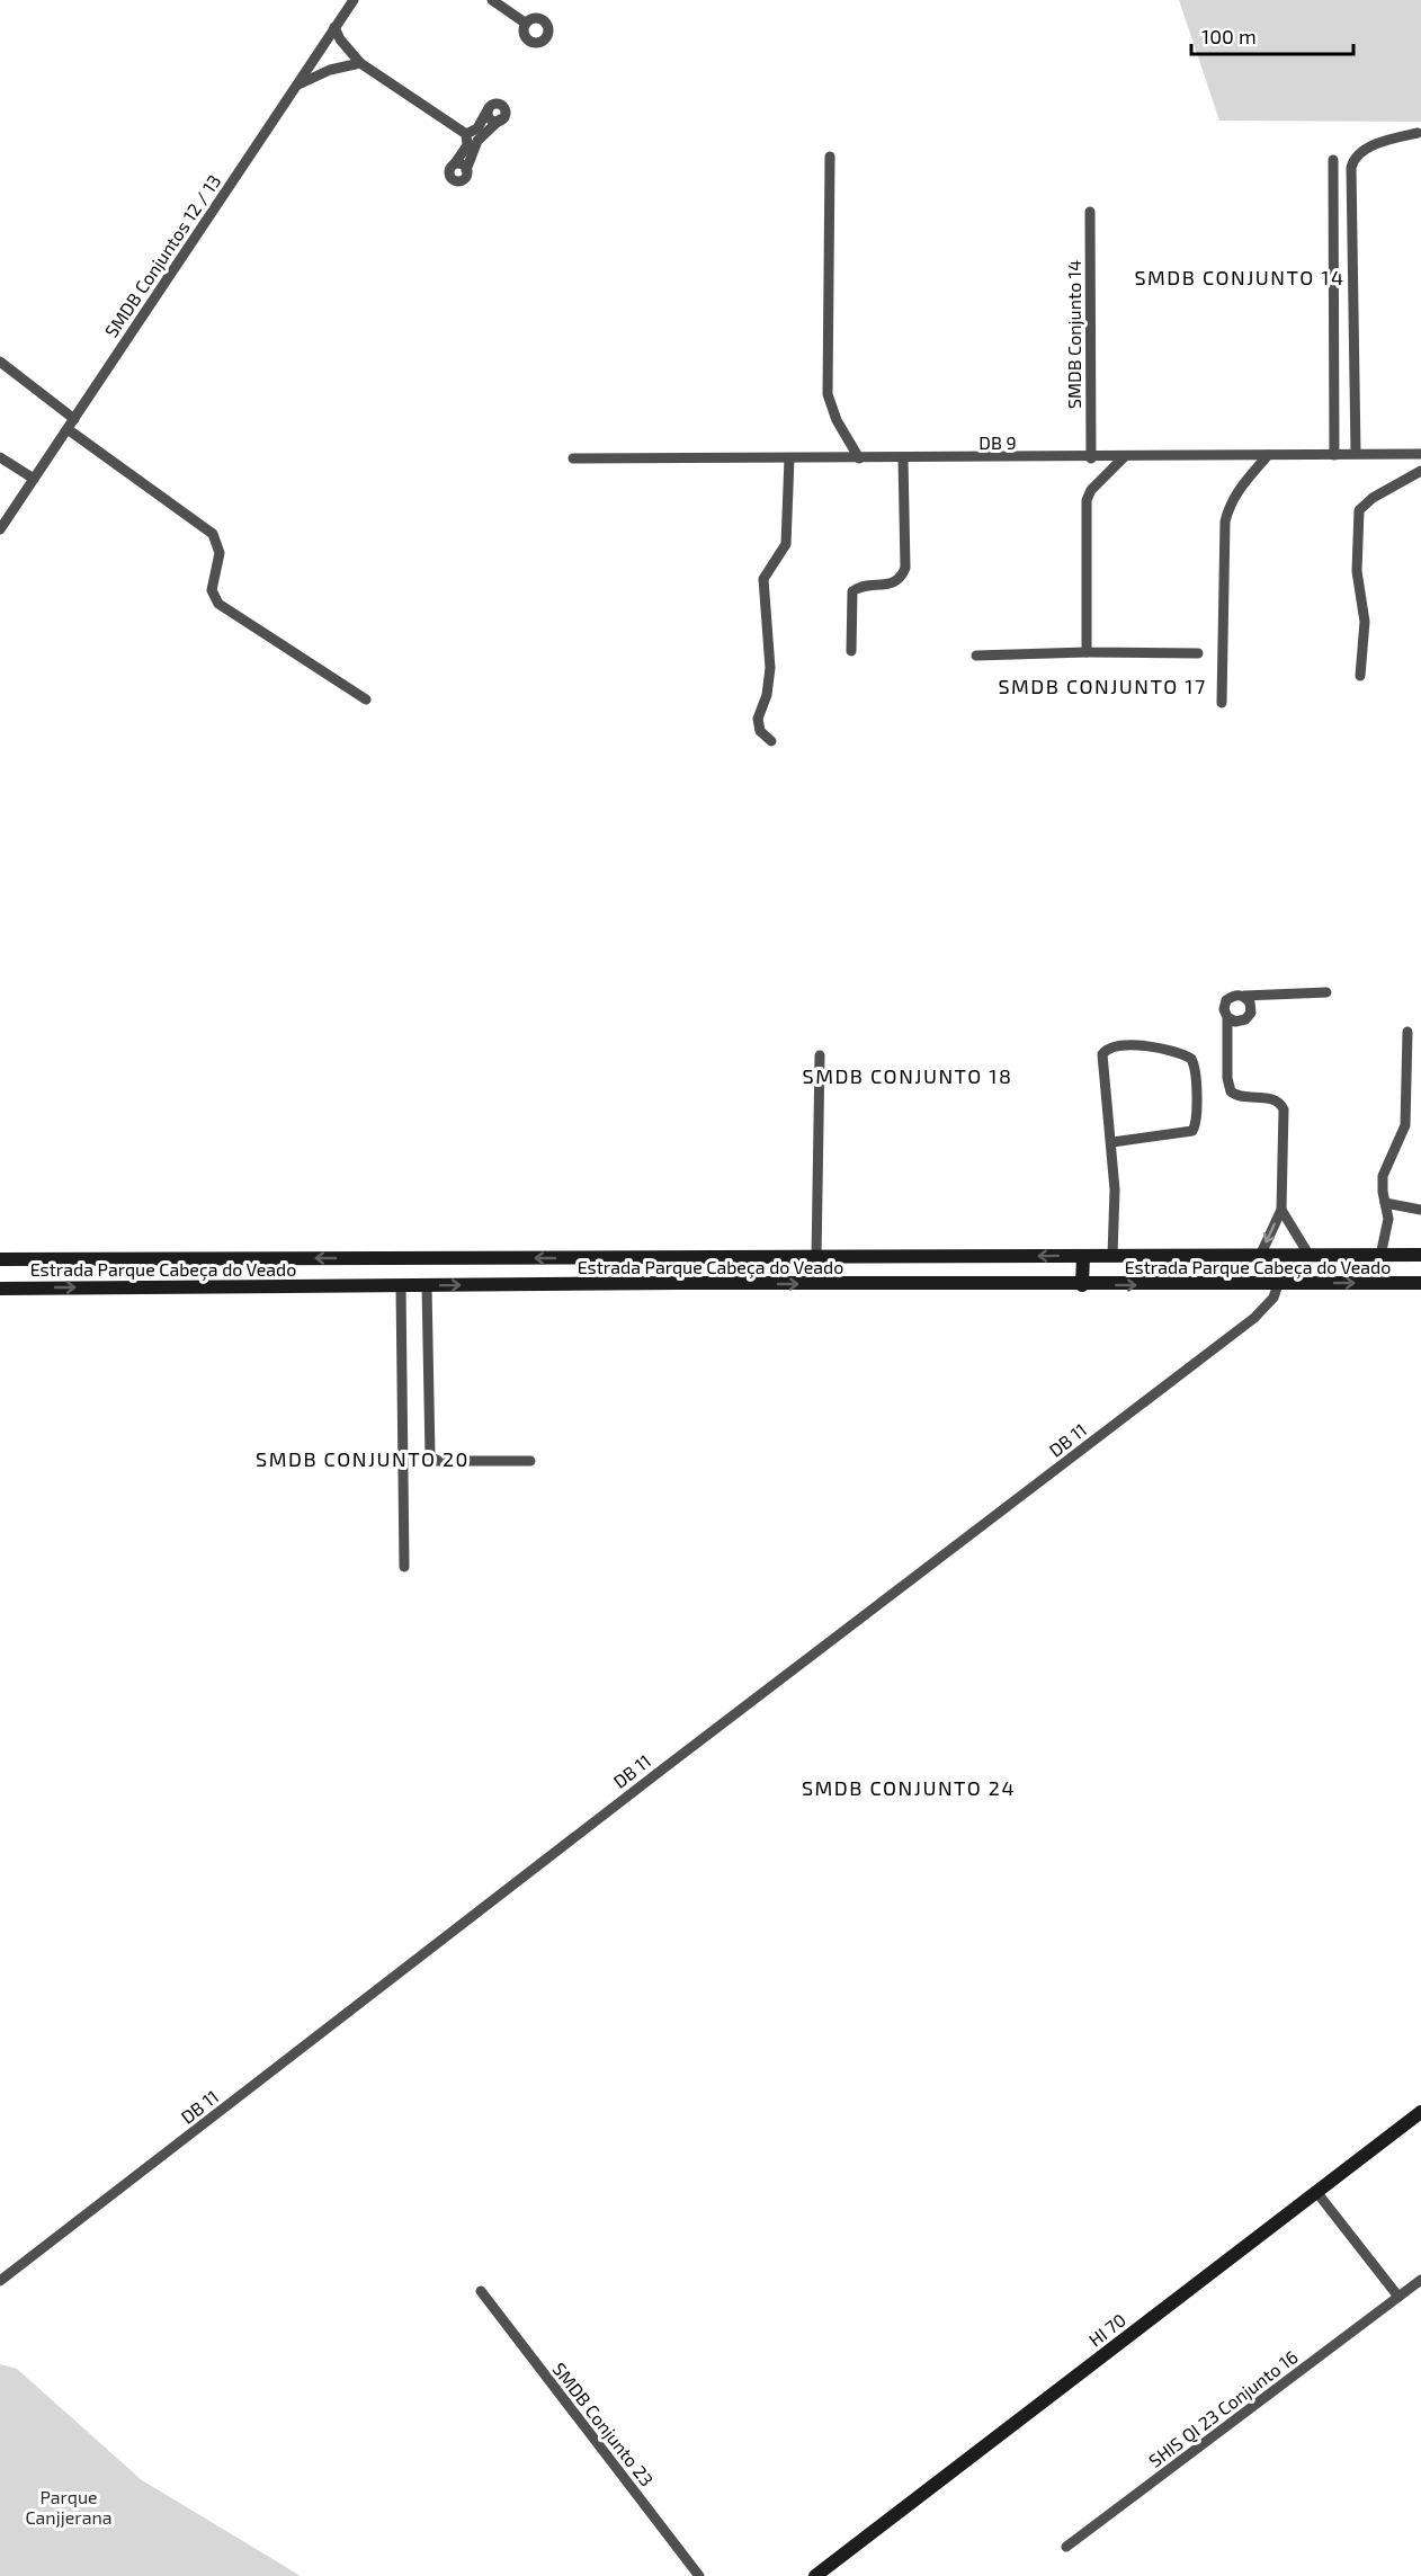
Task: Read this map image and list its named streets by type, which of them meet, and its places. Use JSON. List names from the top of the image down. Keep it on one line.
{"streets":{"main road":["Estrada Parque Cabeça do Veado","HI 70"],"street":["SMDB Conjuntos 12 / 13","SMDB Conjunto 14","DB 9","DB 11","SHIS QI 23 Conjunto 16","SMDB Conjunto 23"]},"crossings":[["SMDB Conjunto 14","DB 9"],["Estrada Parque Cabeça do Veado","DB 11"]],"districts":["SMDB CONJUNTO 14","SMDB CONJUNTO 17","SMDB CONJUNTO 18","SMDB CONJUNTO 20","SMDB CONJUNTO 24"],"parks":["Parque Canjjerana"],"scale_bar":"100 m"}
